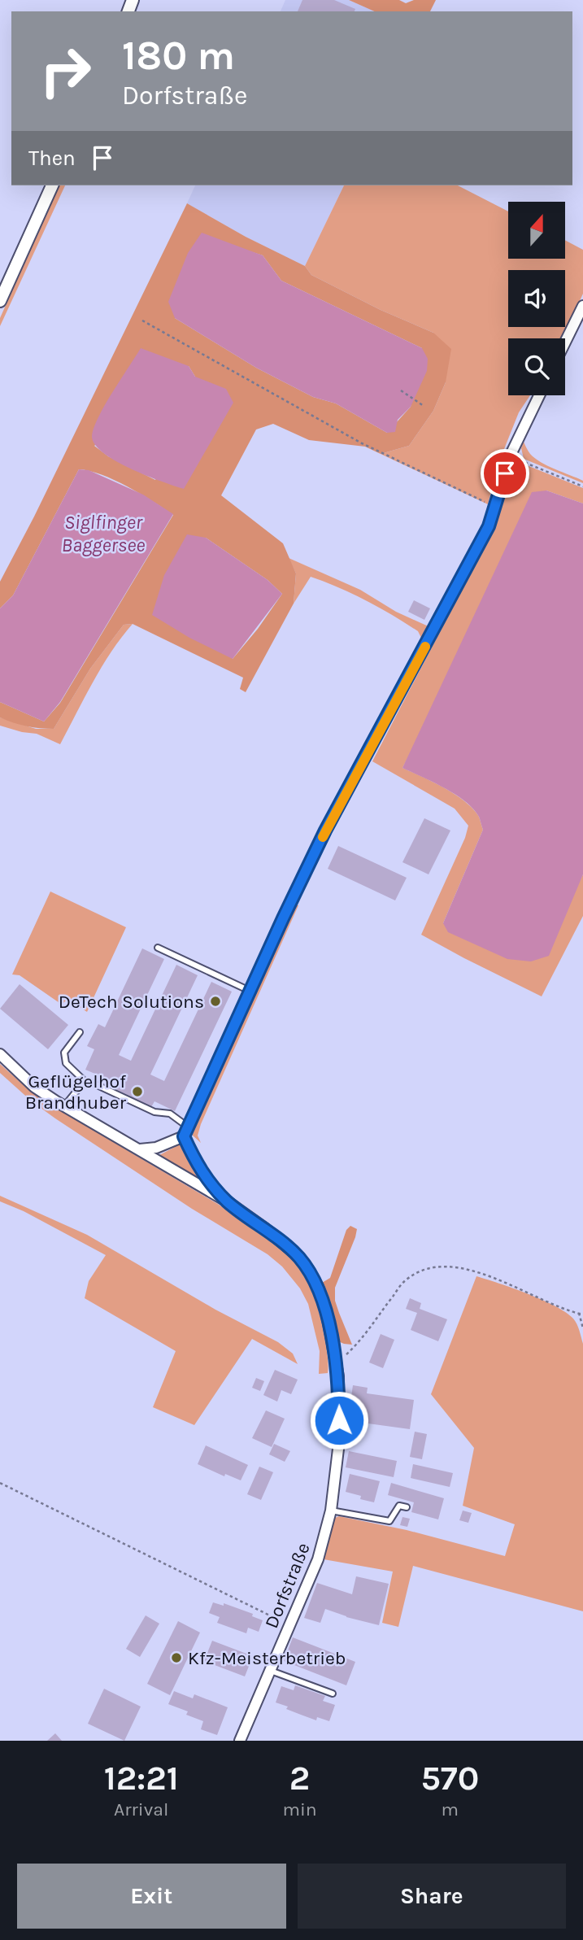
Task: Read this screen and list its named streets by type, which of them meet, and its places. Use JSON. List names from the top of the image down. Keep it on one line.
{"streets":{"street":["Dorfstraße"]},"water":["Siglfinger Baggersee"],"places":["DeTech Solutions","Geflügelhof Brandhuber","Kfz-Meisterbetrieb"],"north":"top","page":{"turn":["180 m","Dorfstraße"],"then":"Then","eta":["12:21","Arrival","2","min","570","m"],"buttons":["Exit","Share"]}}
